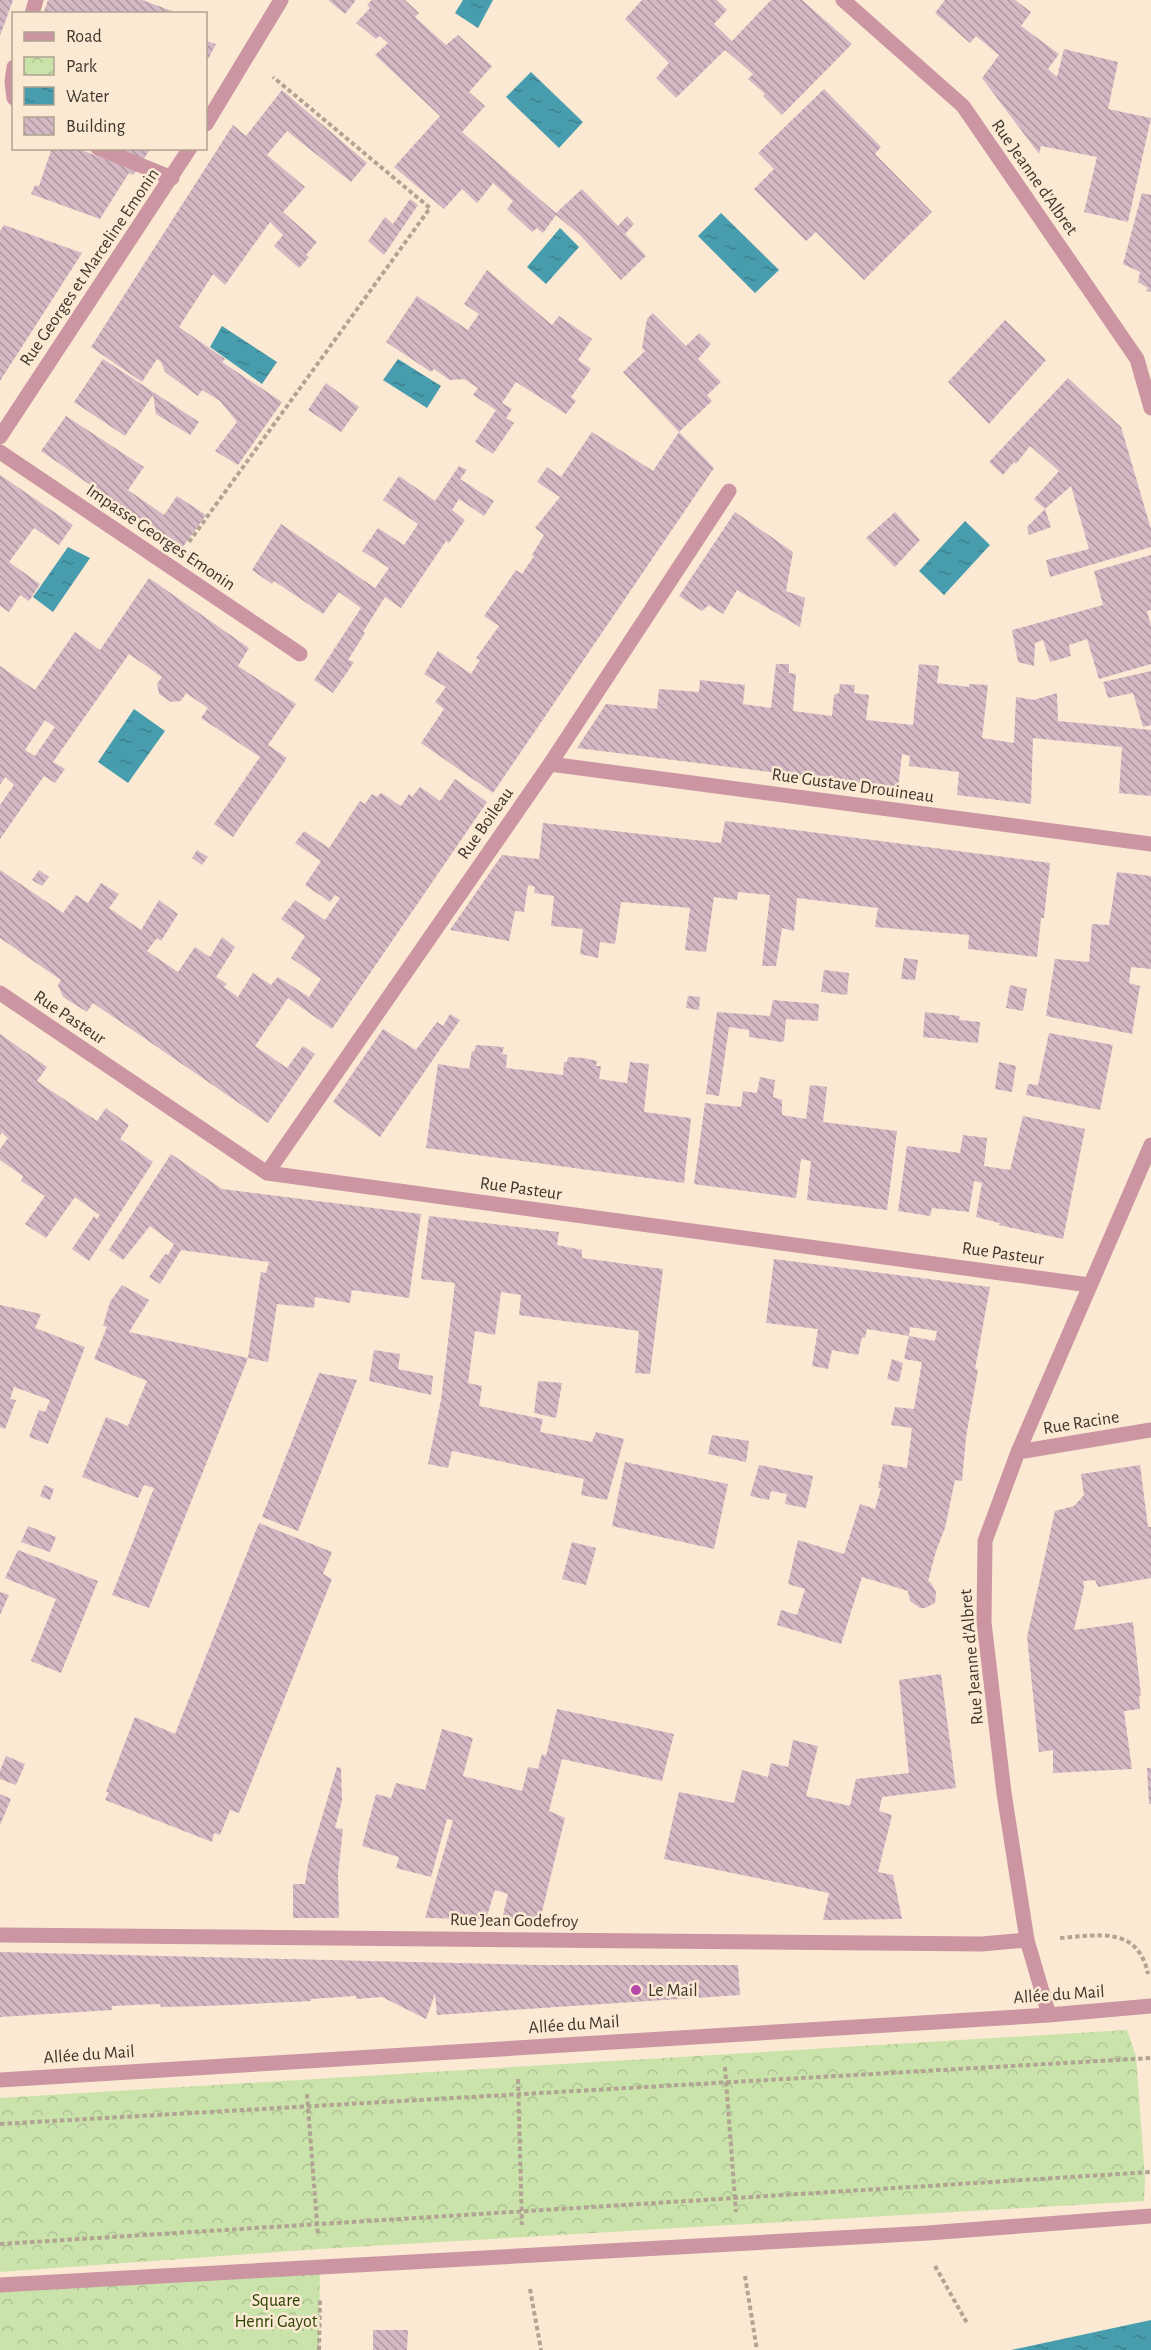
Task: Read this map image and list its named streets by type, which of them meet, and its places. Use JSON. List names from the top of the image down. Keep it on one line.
{"streets":{"street":["Rue Jeanne d'Albret","Rue Georges et Marceline Emonin","Impasse Georges Emonin","Rue Gustave Drouineau","Rue Boileau","Rue Pasteur","Rue Racine","Rue Jean Godefroy","Allée du Mail"]},"crossings":[["Rue Jeanne d'Albret","Rue Pasteur"],["Rue Jeanne d'Albret","Rue Racine"],["Rue Jeanne d'Albret","Rue Jean Godefroy"],["Rue Jeanne d'Albret","Allée du Mail"],["Rue Gustave Drouineau","Rue Boileau"],["Rue Boileau","Rue Pasteur"]],"parks":["Square Henri Gayot"],"places":["Le Mail"],"legend":["Road","Park","Water","Building"]}
